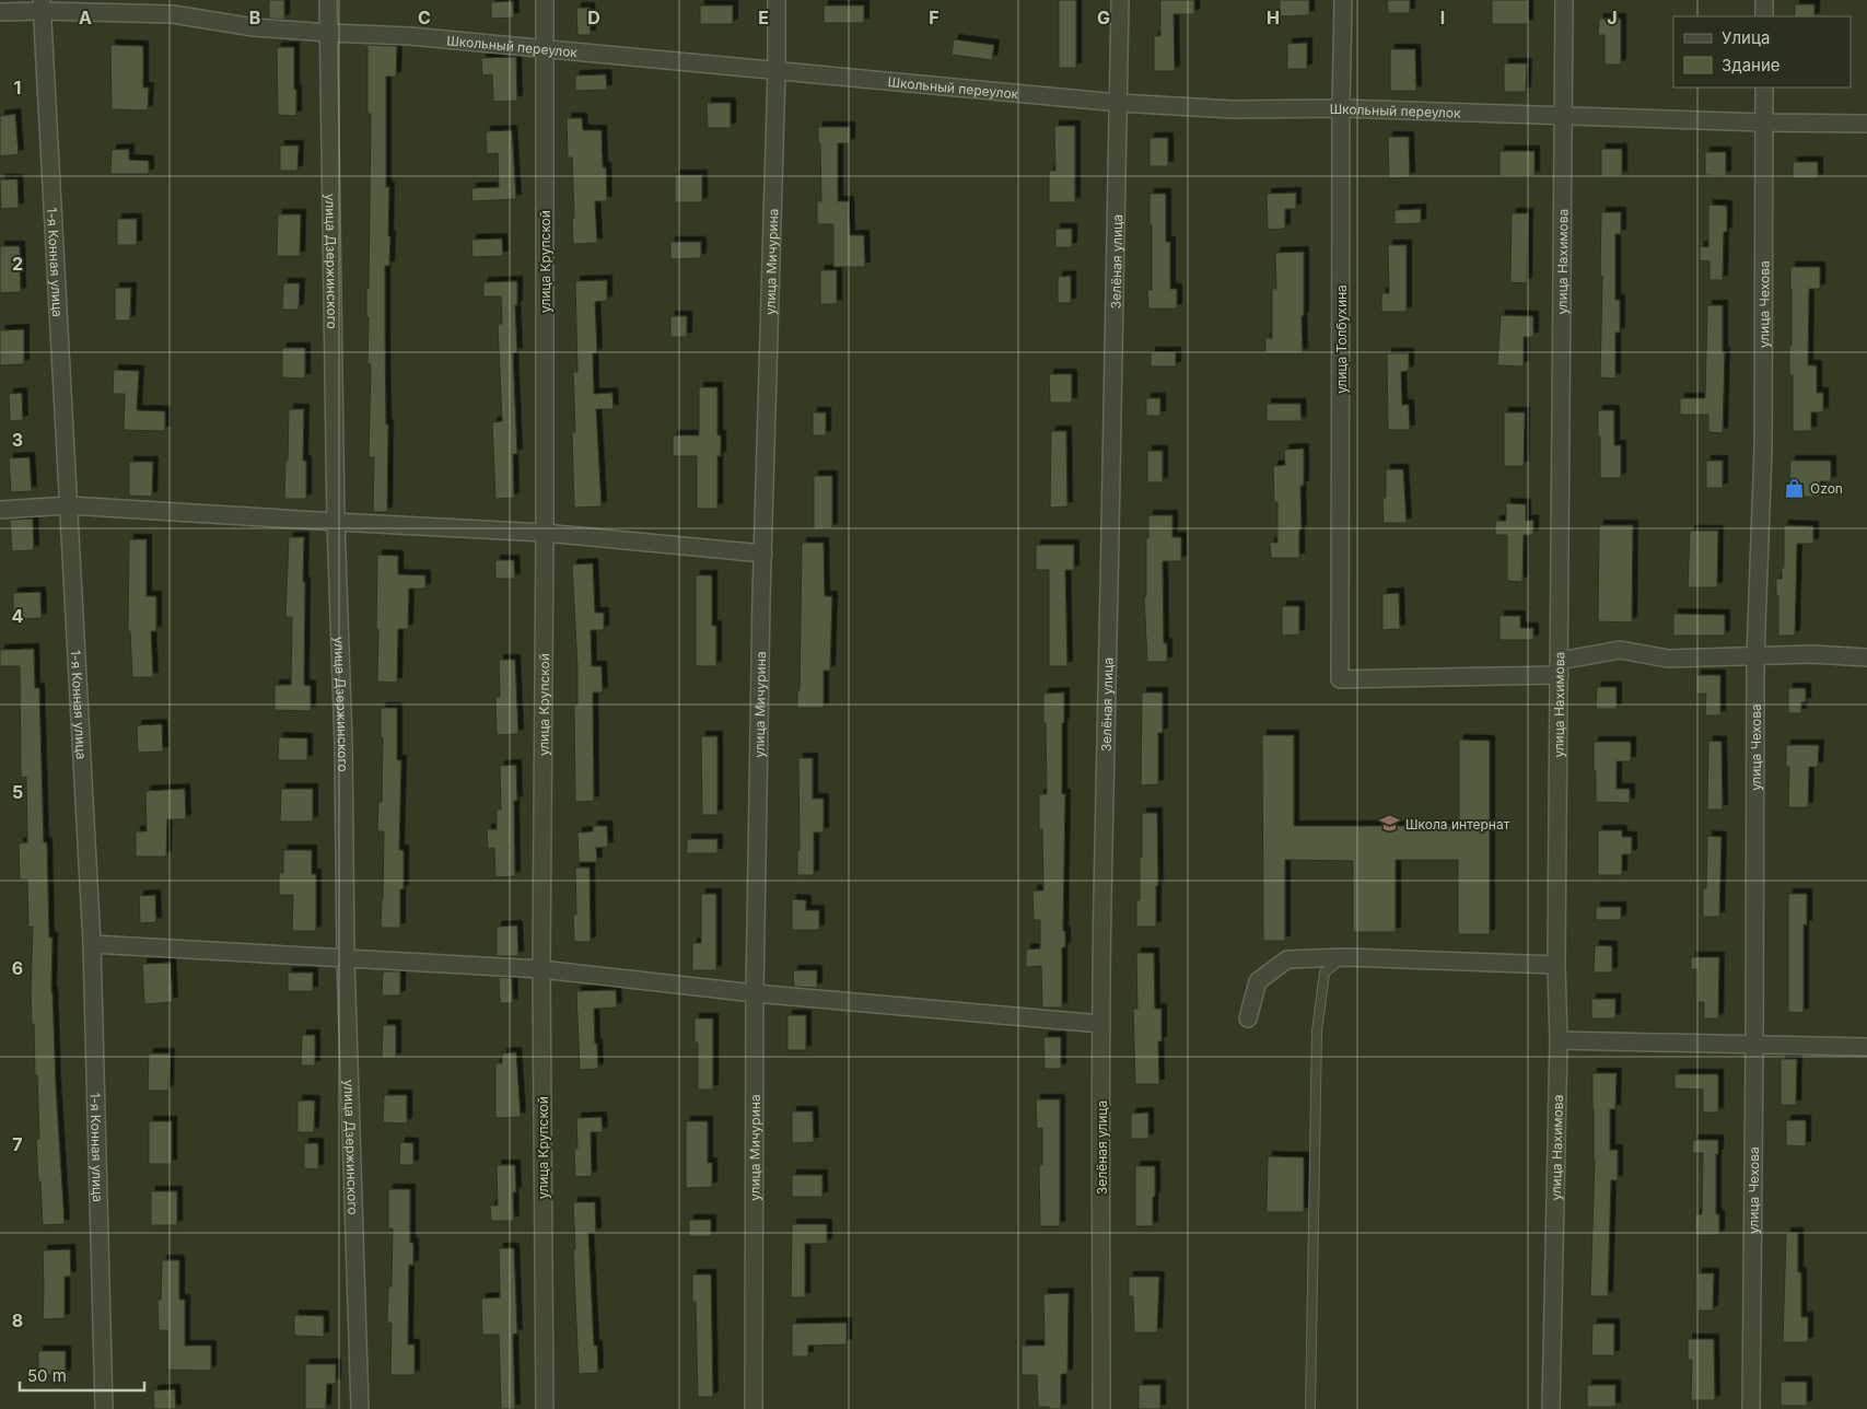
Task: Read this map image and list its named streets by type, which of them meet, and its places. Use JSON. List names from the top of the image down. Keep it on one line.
{"streets":{"street":["Школьный переулок","1-я Конная улица","улица Дзержинского","улица Крупской","улица Мичурина","Зелёная улица","улица Нахимова","улица Чехова","улица Толбухина"]},"crossings":[["Школьный переулок","1-я Конная улица"],["Школьный переулок","улица Дзержинского"],["Школьный переулок","улица Крупской"],["Школьный переулок","улица Мичурина"],["Школьный переулок","Зелёная улица"],["Школьный переулок","улица Нахимова"],["Школьный переулок","улица Чехова"],["Школьный переулок","улица Толбухина"],["улица Нахимова","улица Толбухина"]],"places":{"shop":["Ozon"],"school or university":["Школа интернат"]},"legend":["Улица","Здание"],"scale_bar":"50 m","grid":{"columns":["A","B","C","D","E","F","G","H","I","J"],"rows":["1","2","3","4","5","6","7","8"]}}
